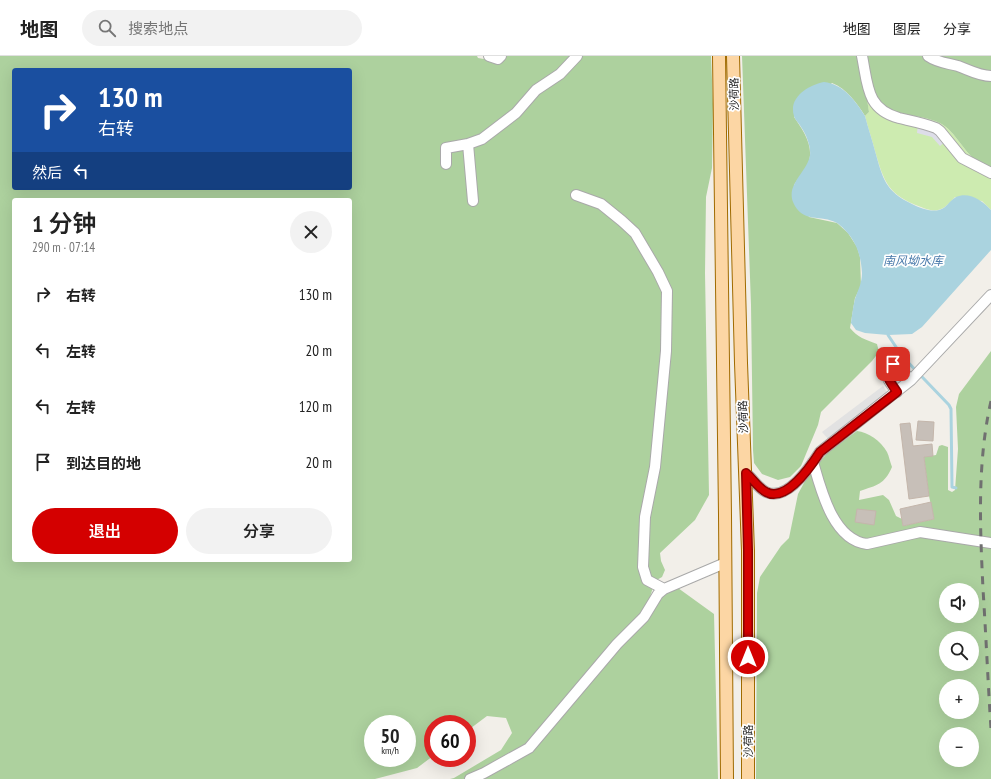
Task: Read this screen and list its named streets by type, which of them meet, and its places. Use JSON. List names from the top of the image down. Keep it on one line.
{"streets":{"main road":["沙荷路"]},"water":["南风坳水库"],"page":{"header":"地图","search":"搜索地点","nav":["地图","图层","分享"],"turn":["130 m","右转"],"then":"然后","heading":["1 分钟","290 m · 07:14"],"list":[{"name":"右转","value":"130 m"},{"name":"左转","value":"20 m"},{"name":"左转","value":"120 m"},{"name":"到达目的地","value":"20 m"}],"buttons":["退出","分享"],"map_buttons":["+","−"],"speed":"50 km/h","limit":"60"}}
